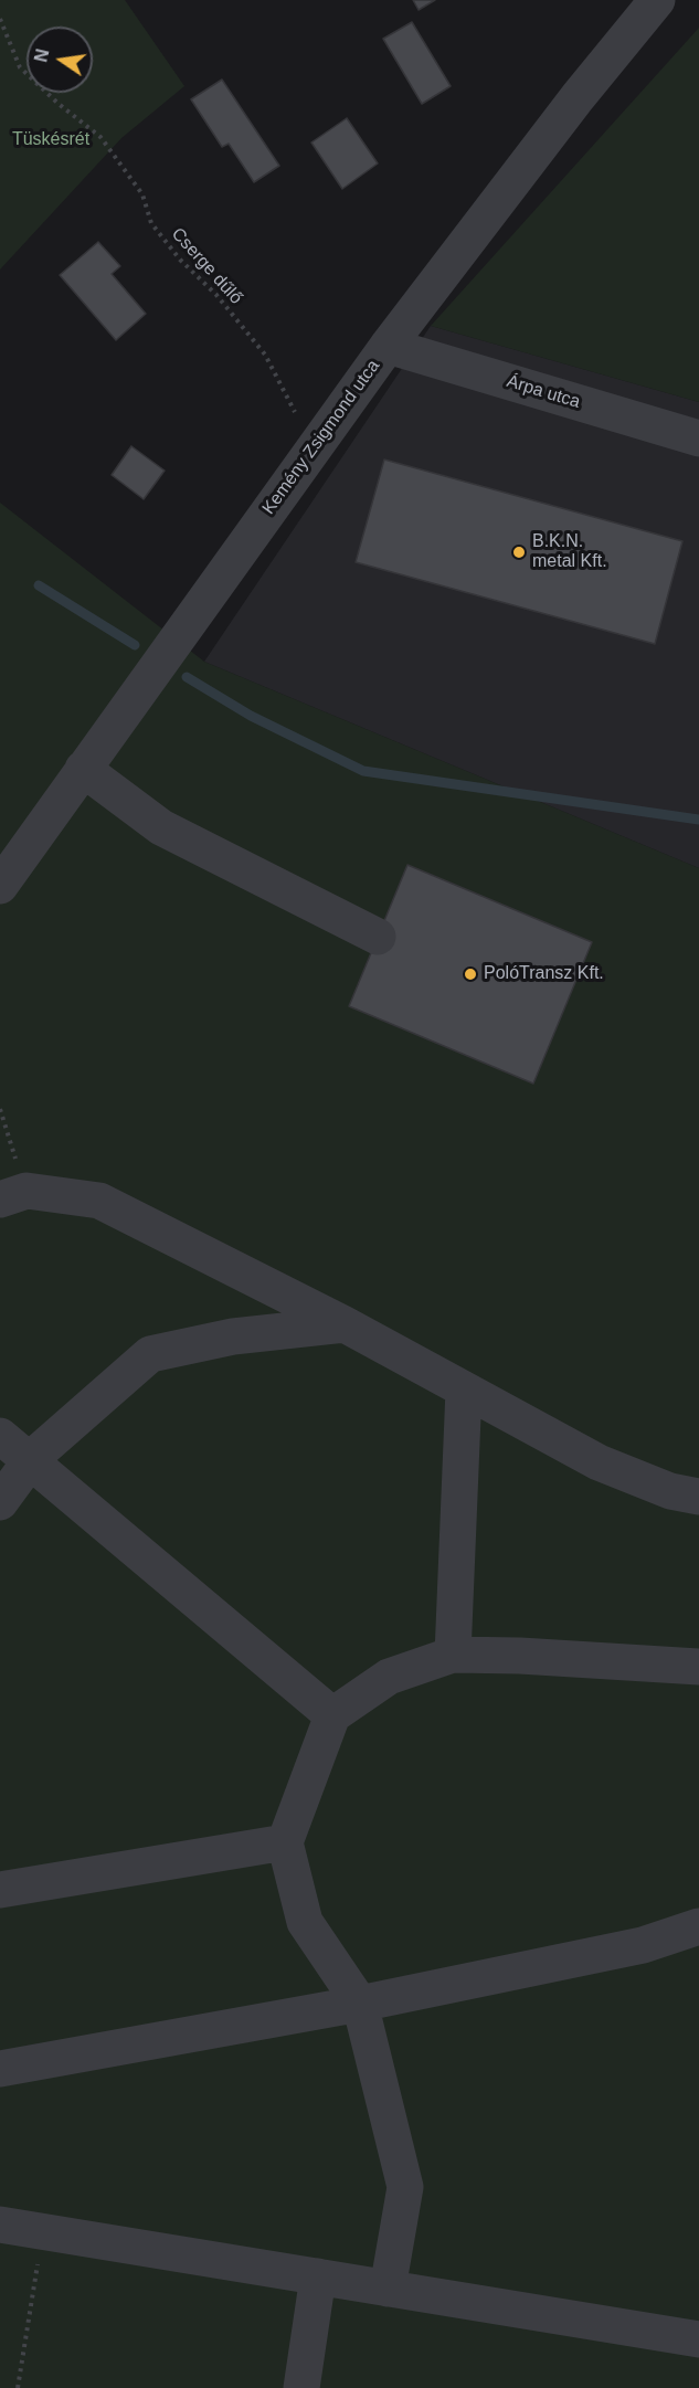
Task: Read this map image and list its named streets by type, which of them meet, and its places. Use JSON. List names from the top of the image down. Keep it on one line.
{"streets":{"street":["Árpa utca","Kemény Zsigmond utca"],"path":["Cserge dűlő"]},"crossings":[["Cserge dűlő","Kemény Zsigmond utca"],["Árpa utca","Kemény Zsigmond utca"]],"parks":["Tüskésrét"],"places":["B.K.N. metal Kft.","PolóTransz Kft."],"north":"left"}
